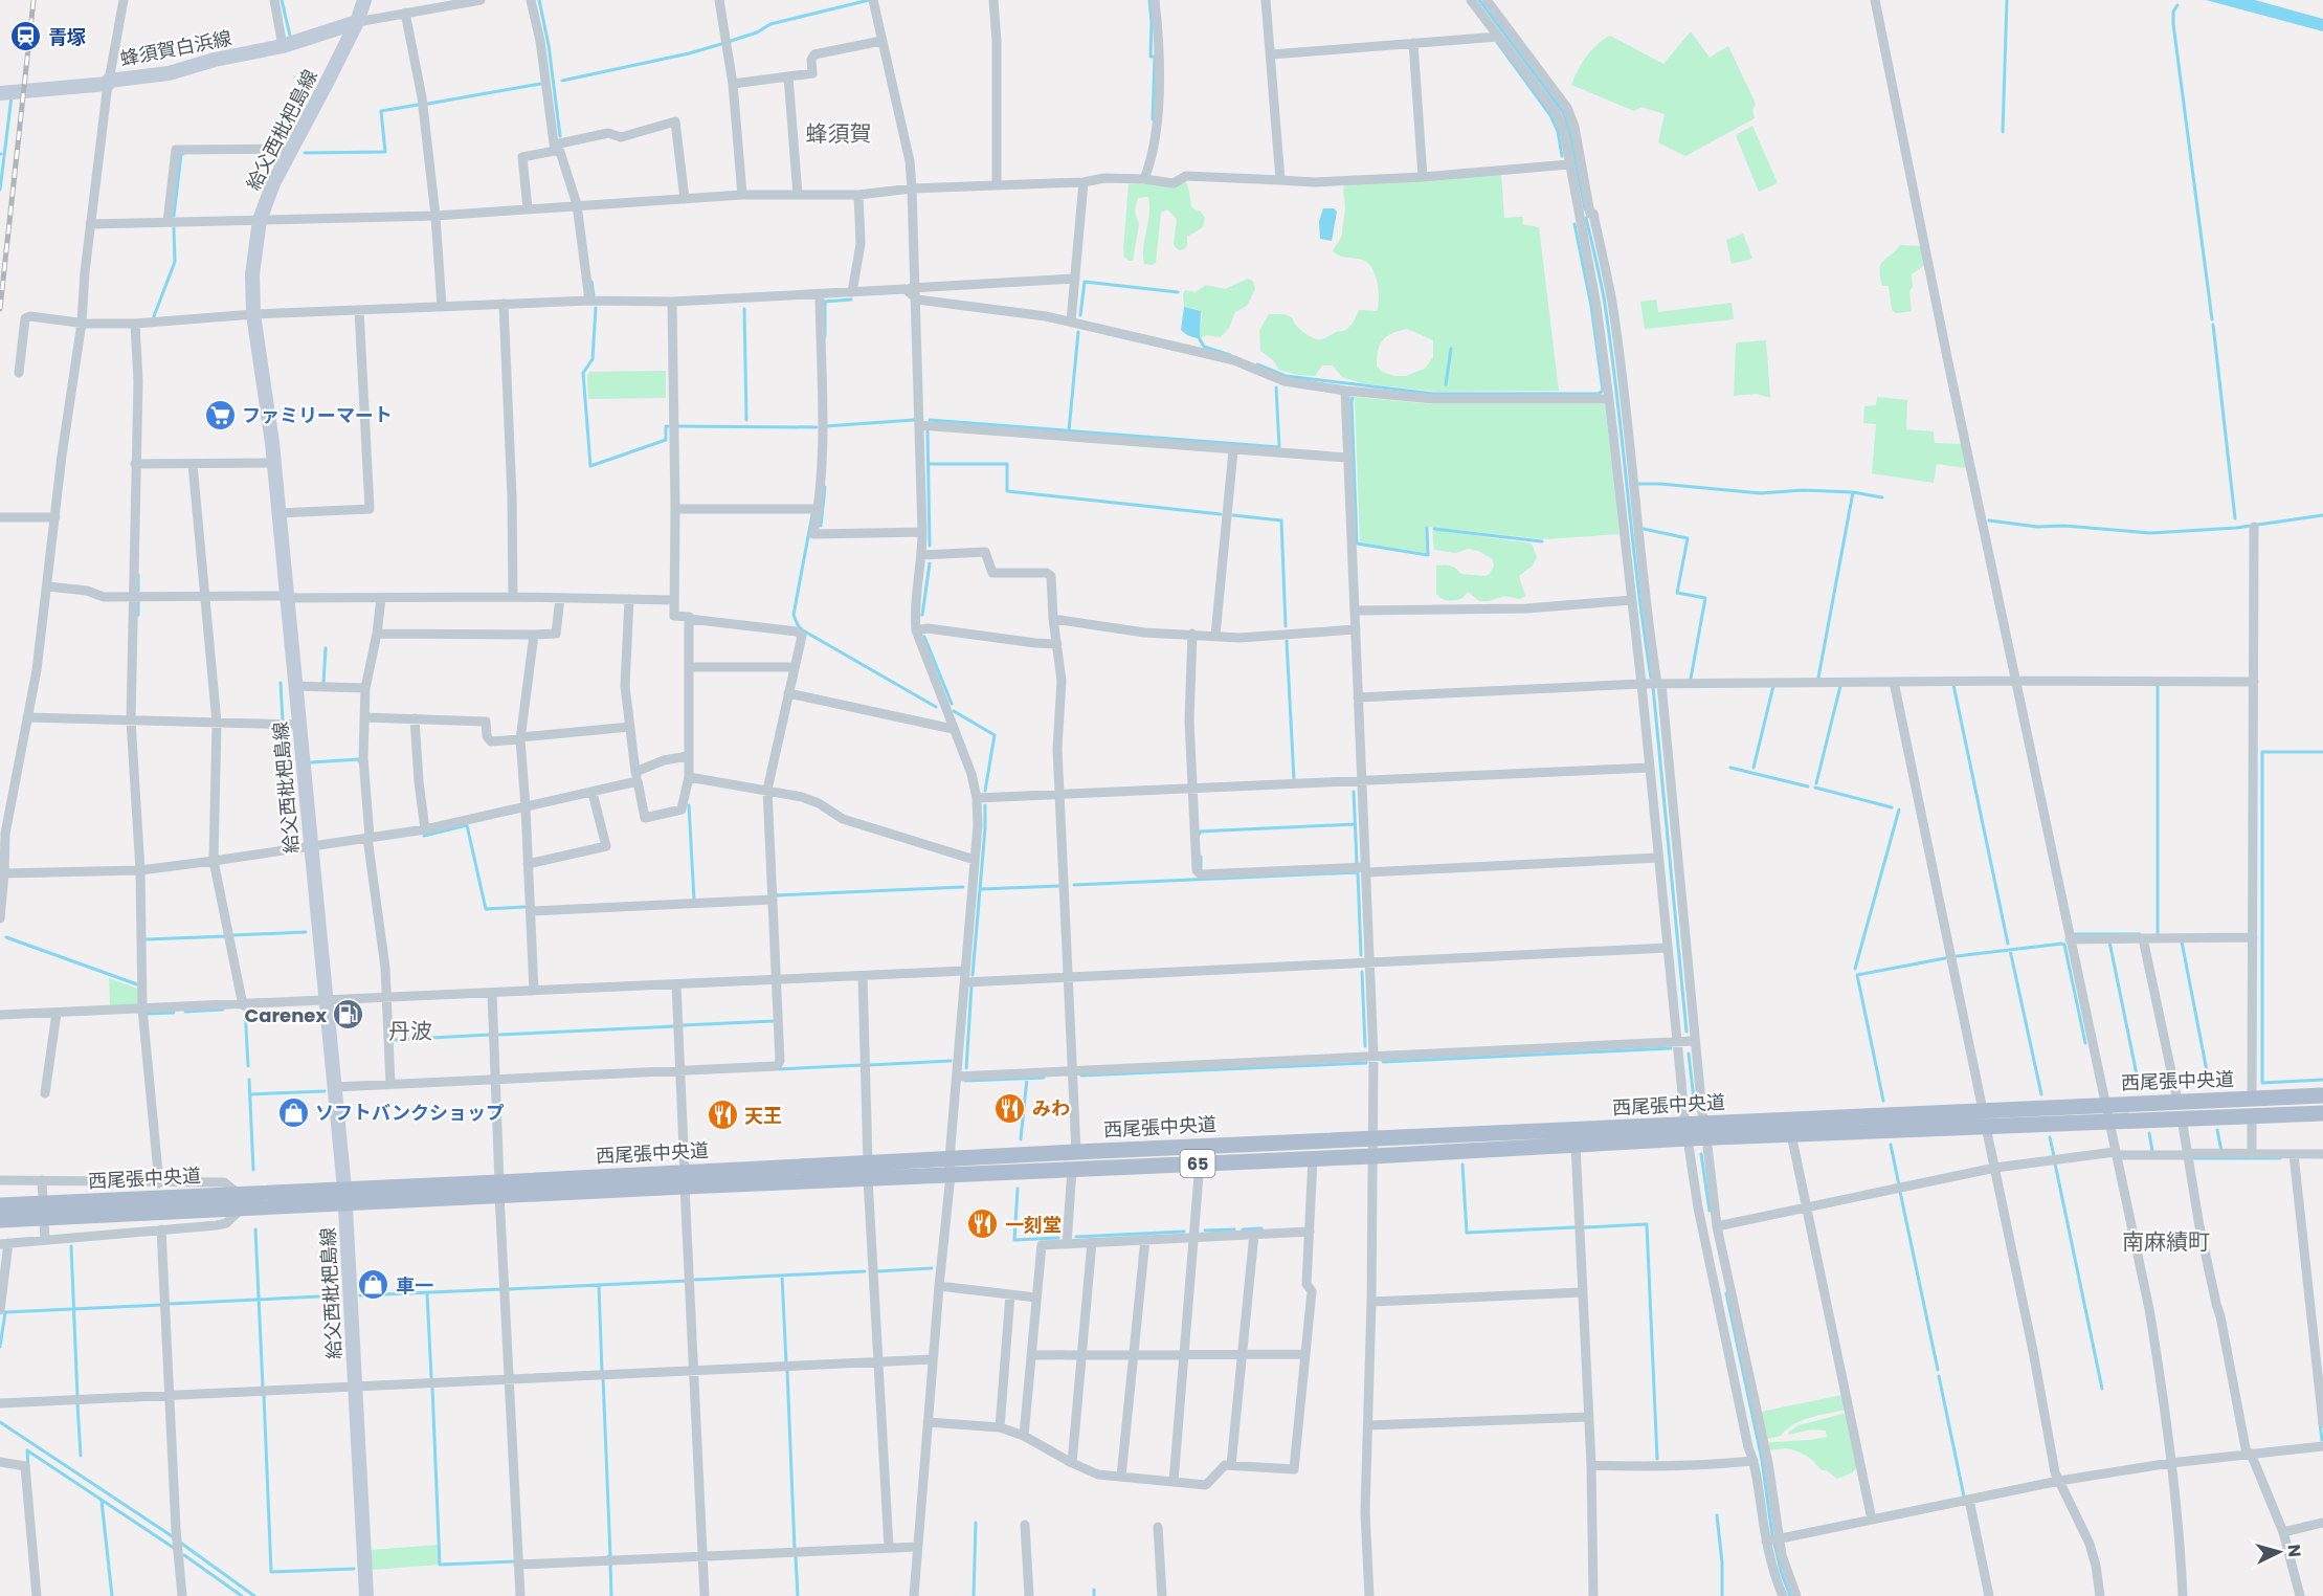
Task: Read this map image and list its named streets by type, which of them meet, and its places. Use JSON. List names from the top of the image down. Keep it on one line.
{"streets":{"main road":["蜂須賀白浜線","給父西枇杷島線","西尾張中央道","65"]},"crossings":[["蜂須賀白浜線","給父西枇杷島線"],["給父西枇杷島線","西尾張中央道"]],"districts":["蜂須賀","丹波","南麻績町"],"places":{"station":["青塚"],"supermarket":["ファミリーマート"],"fuel station":["Carenex"],"restaurant":["みわ","天王","一刻堂"],"shop":["ソフトバンクショップ","車一"]},"north":"right"}
